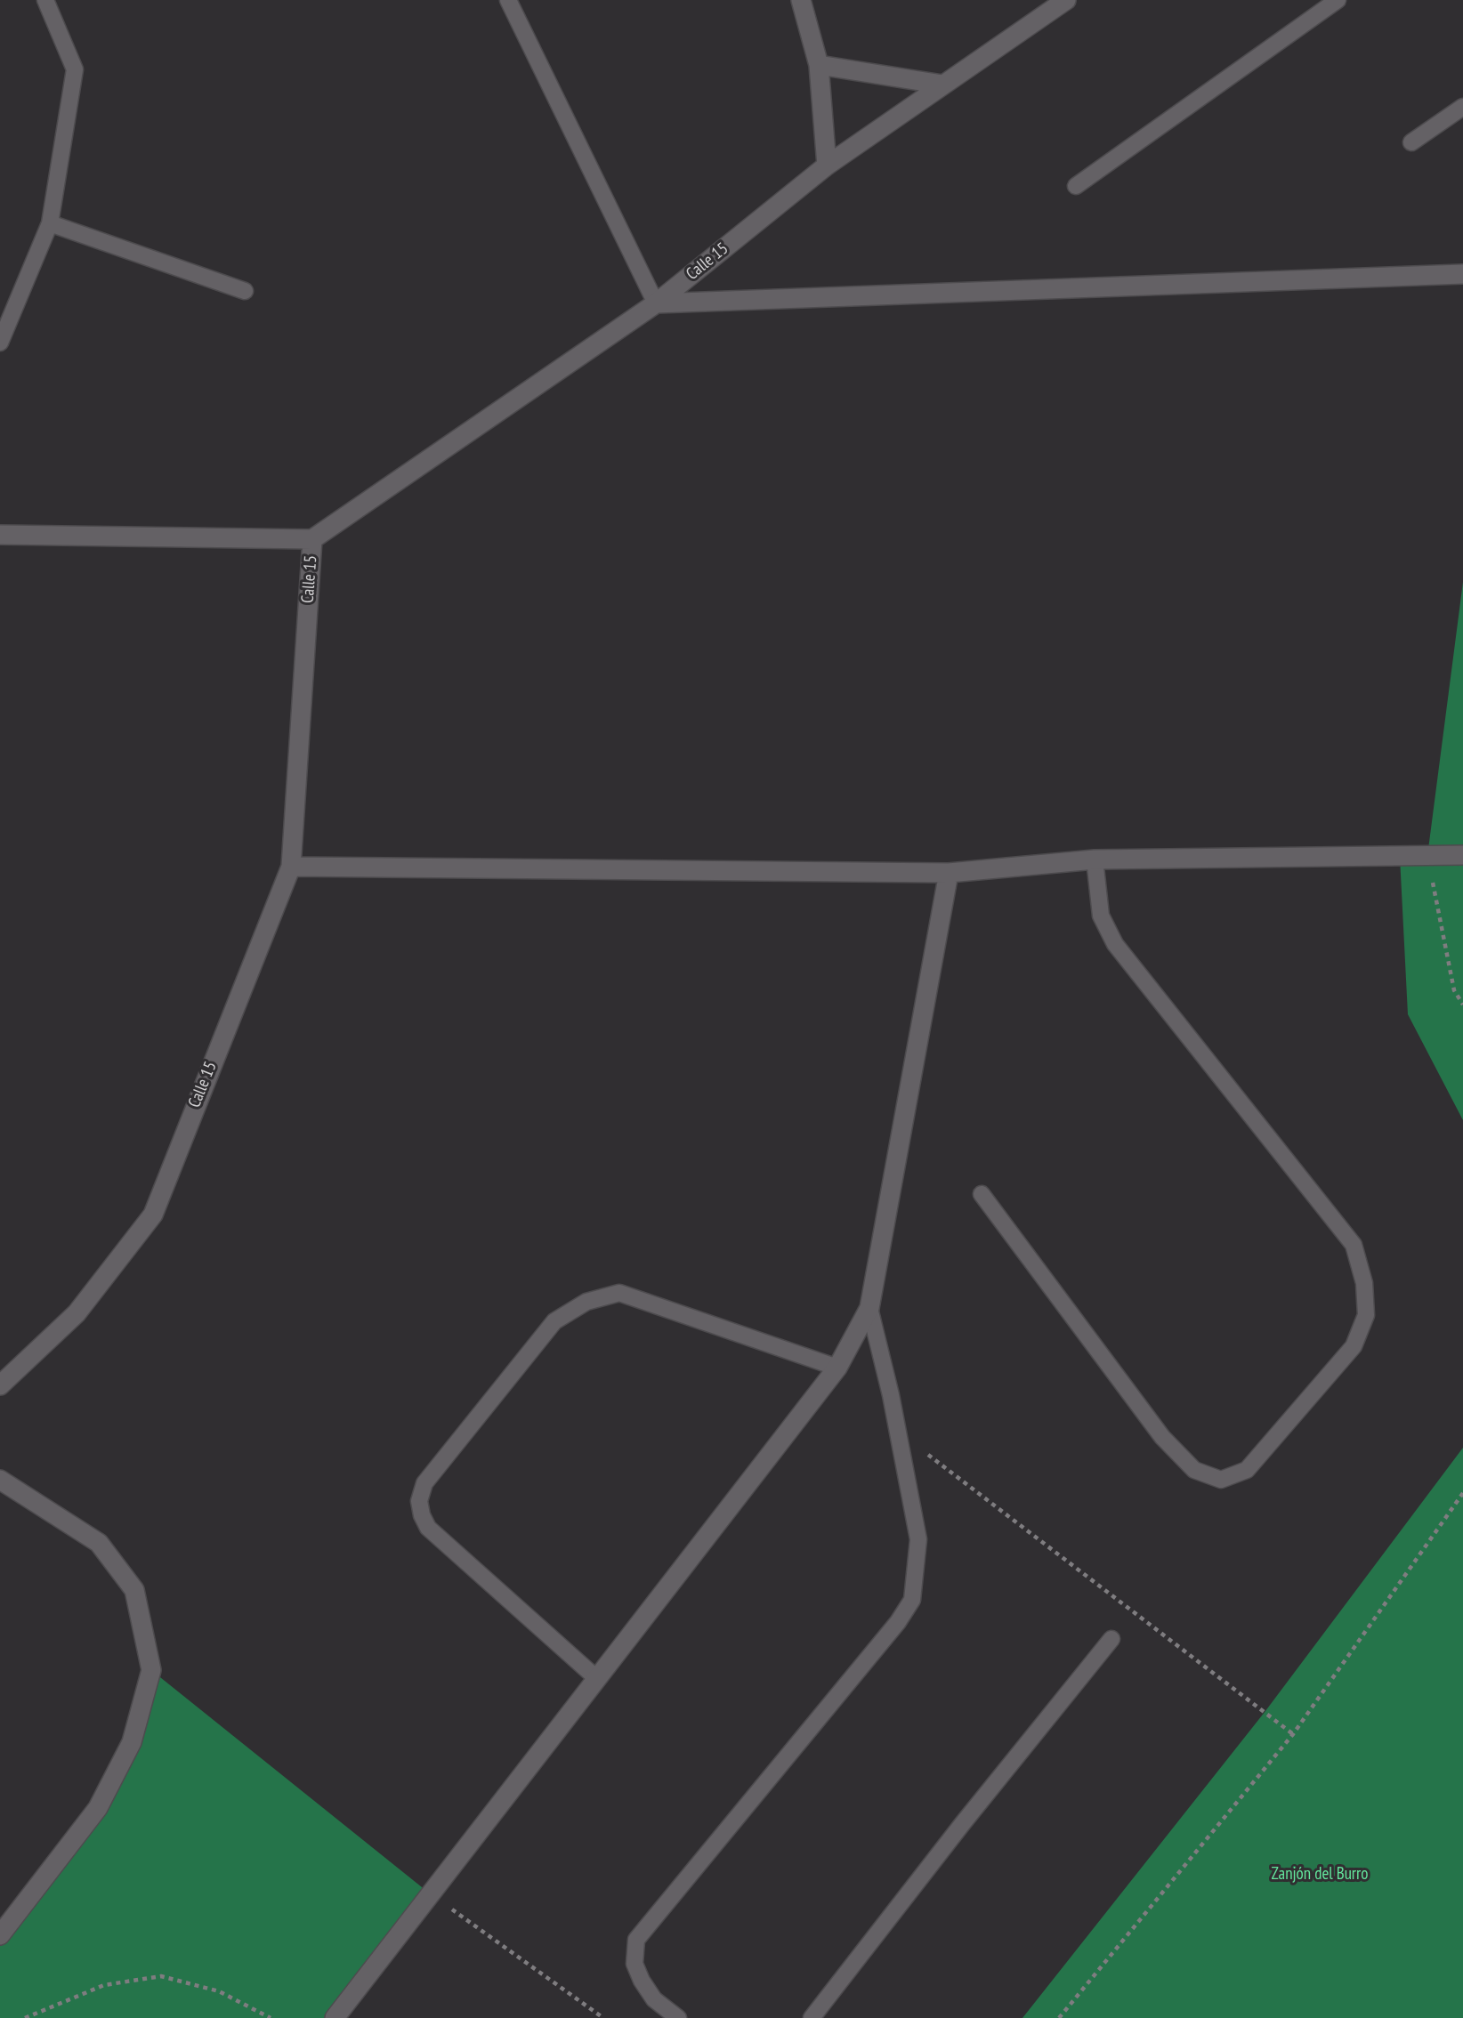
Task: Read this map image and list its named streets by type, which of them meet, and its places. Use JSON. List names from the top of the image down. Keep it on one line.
{"streets":{"street":["Calle 15"]},"parks":["Zanjón del Burro"]}
